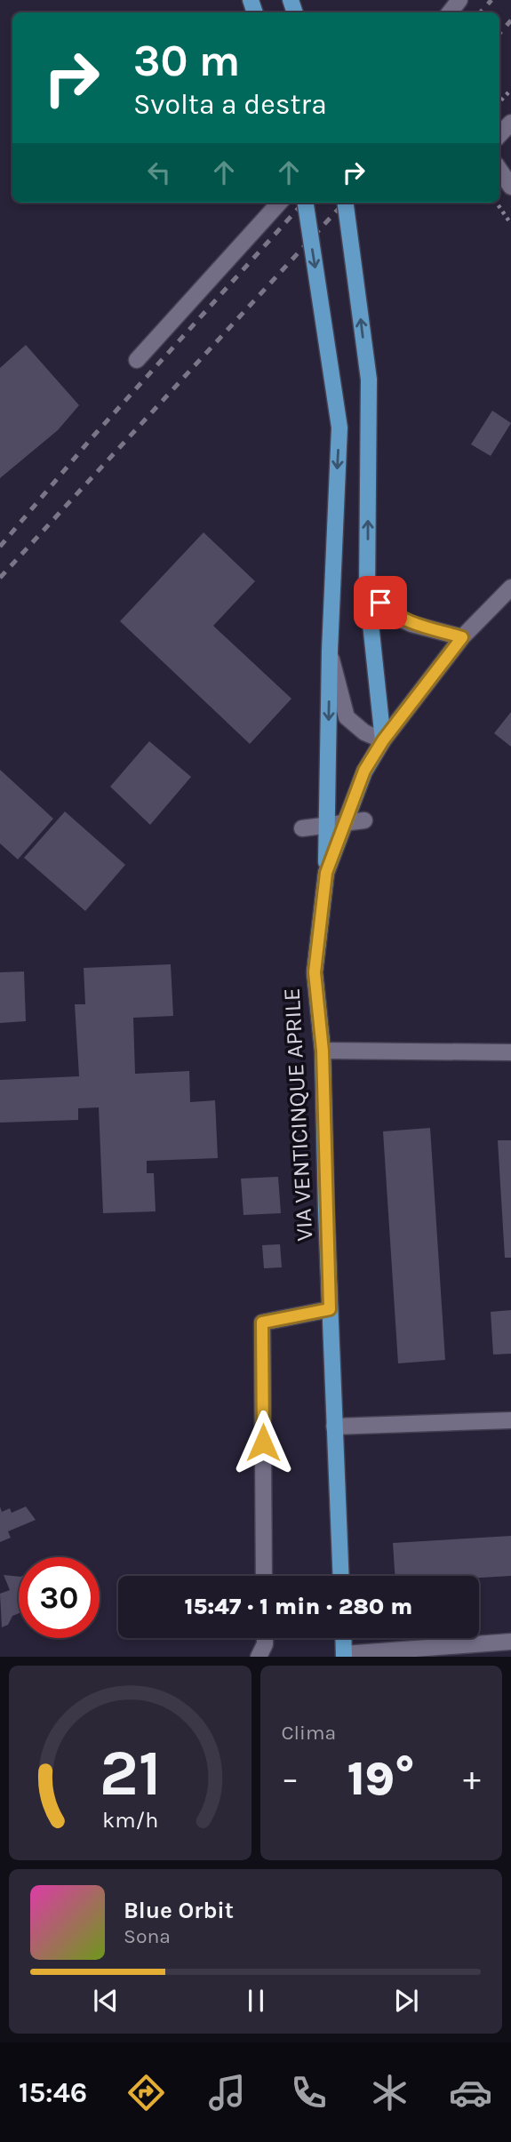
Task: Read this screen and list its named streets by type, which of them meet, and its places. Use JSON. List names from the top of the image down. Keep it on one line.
{"streets":{"main road":["VIA VENTICINQUE APRILE"]},"page":{"turn":["30 m","Svolta a destra"],"limit":"30","trip":"15:47 · 1 min · 280 m","tile":"Clima","heat":["−","19°","+"],"song":["Blue Orbit","Sona"],"tabs":"15:46","gauge":["21","km/h"]}}
